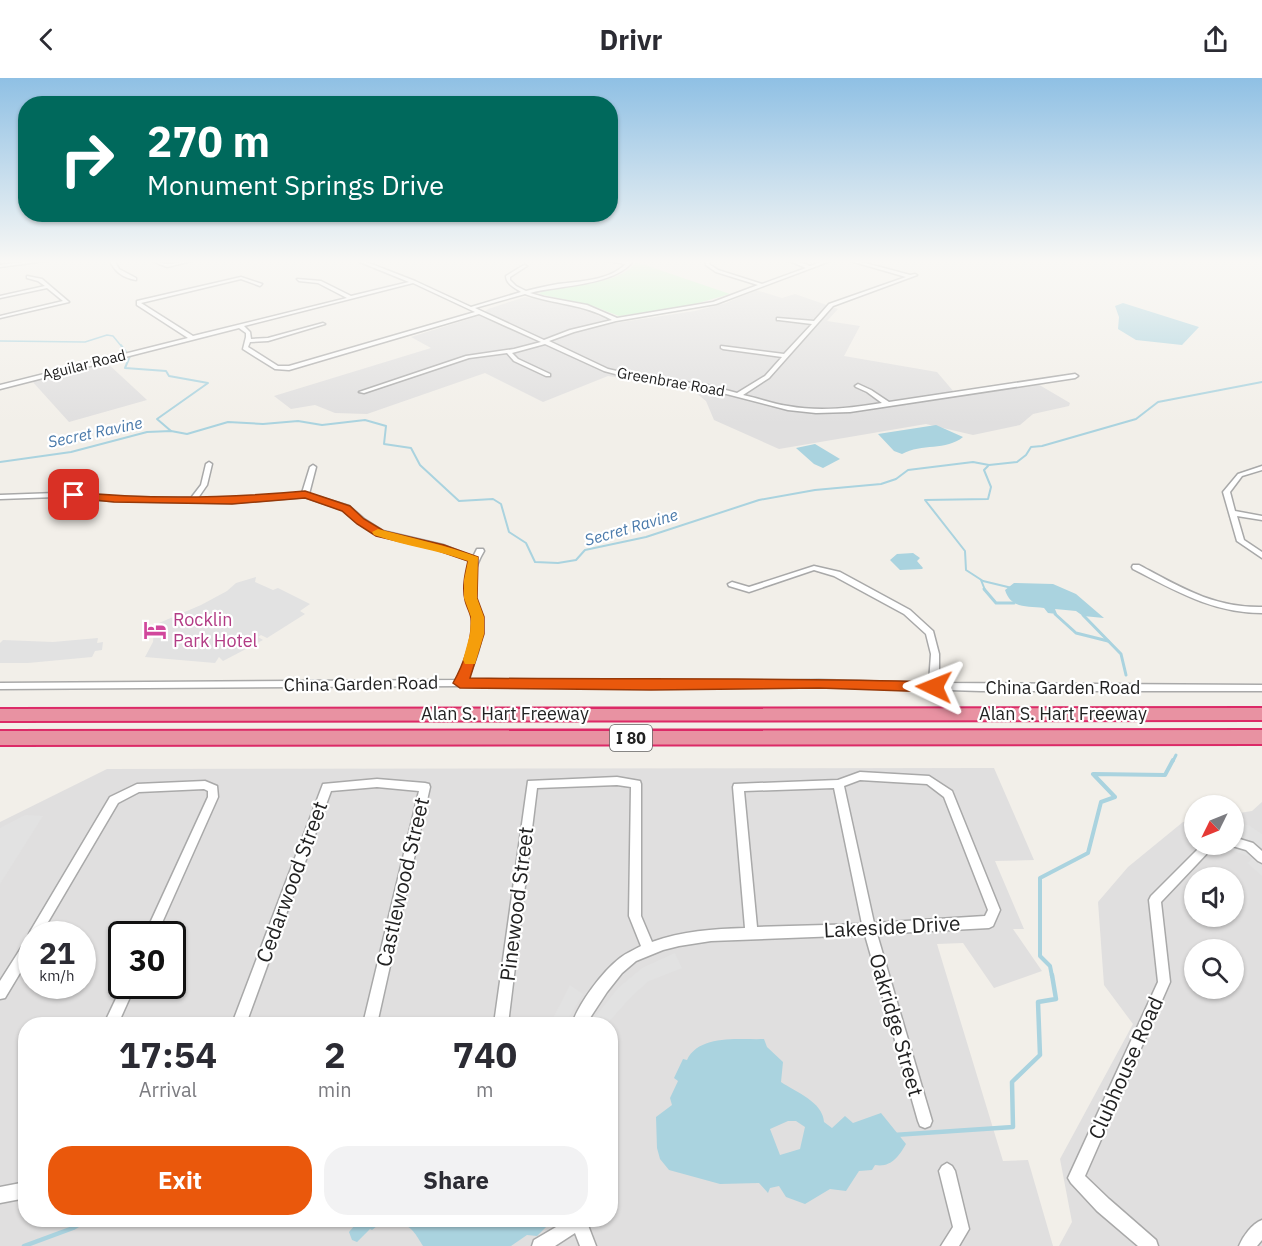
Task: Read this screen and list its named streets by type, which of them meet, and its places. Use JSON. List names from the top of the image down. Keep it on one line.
{"streets":{"highway":["Alan S. Hart Freeway","I 80"],"street":["Aguilar Road","Greenbrae Road","China Garden Road","Cedarwood Street","Castlewood Street","Pinewood Street","Lakeside Drive","Oakridge Street","Clubhouse Road"]},"crossings":[["Cedarwood Street","Castlewood Street"],["Pinewood Street","Lakeside Drive"],["Lakeside Drive","Oakridge Street"]],"water":["Secret Ravine"],"places":{"hotel":["Rocklin Park Hotel"]},"north":"bottom left","page":{"header":"Drivr","turn":["270 m","Monument Springs Drive"],"speed":"21 km/h","limit":"30","eta":["17:54","Arrival","2","min","740","m"],"buttons":["Exit","Share"]}}
